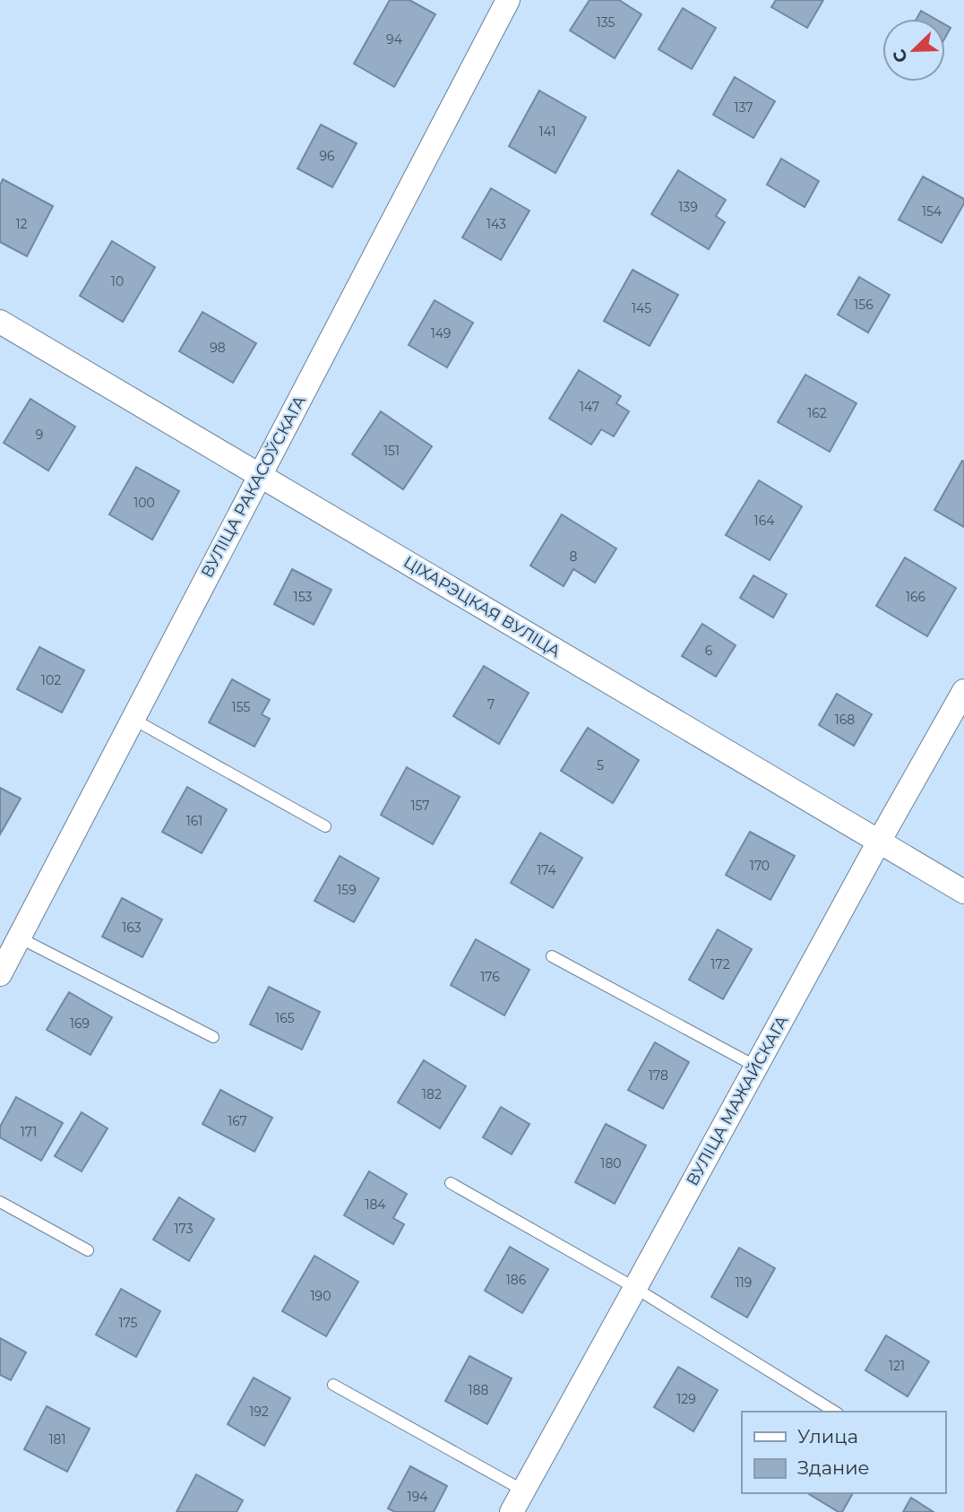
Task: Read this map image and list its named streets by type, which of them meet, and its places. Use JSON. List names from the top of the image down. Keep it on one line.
{"streets":{"street":["ВУЛІЦА РАКАСОЎСКАГА","ЦІХАРЭЦКАЯ ВУЛІЦА","ВУЛІЦА МАЖАЙСКАГА"]},"crossings":[["ВУЛІЦА РАКАСОЎСКАГА","ЦІХАРЭЦКАЯ ВУЛІЦА"],["ЦІХАРЭЦКАЯ ВУЛІЦА","ВУЛІЦА МАЖАЙСКАГА"]],"house_numbers":["135","94","137","141","96","139","154","12","143","10","156","145","149","98","147","162","9","151","100","164","8","153","166","6","102","7","155","168","5","157","161","170","174","159","163","172","176","165","169","178","182","167","171","180","184","173","186","119","190","175","121","188","129","192","181","194"],"legend":["Улица","Здание"],"north":"bottom left"}
